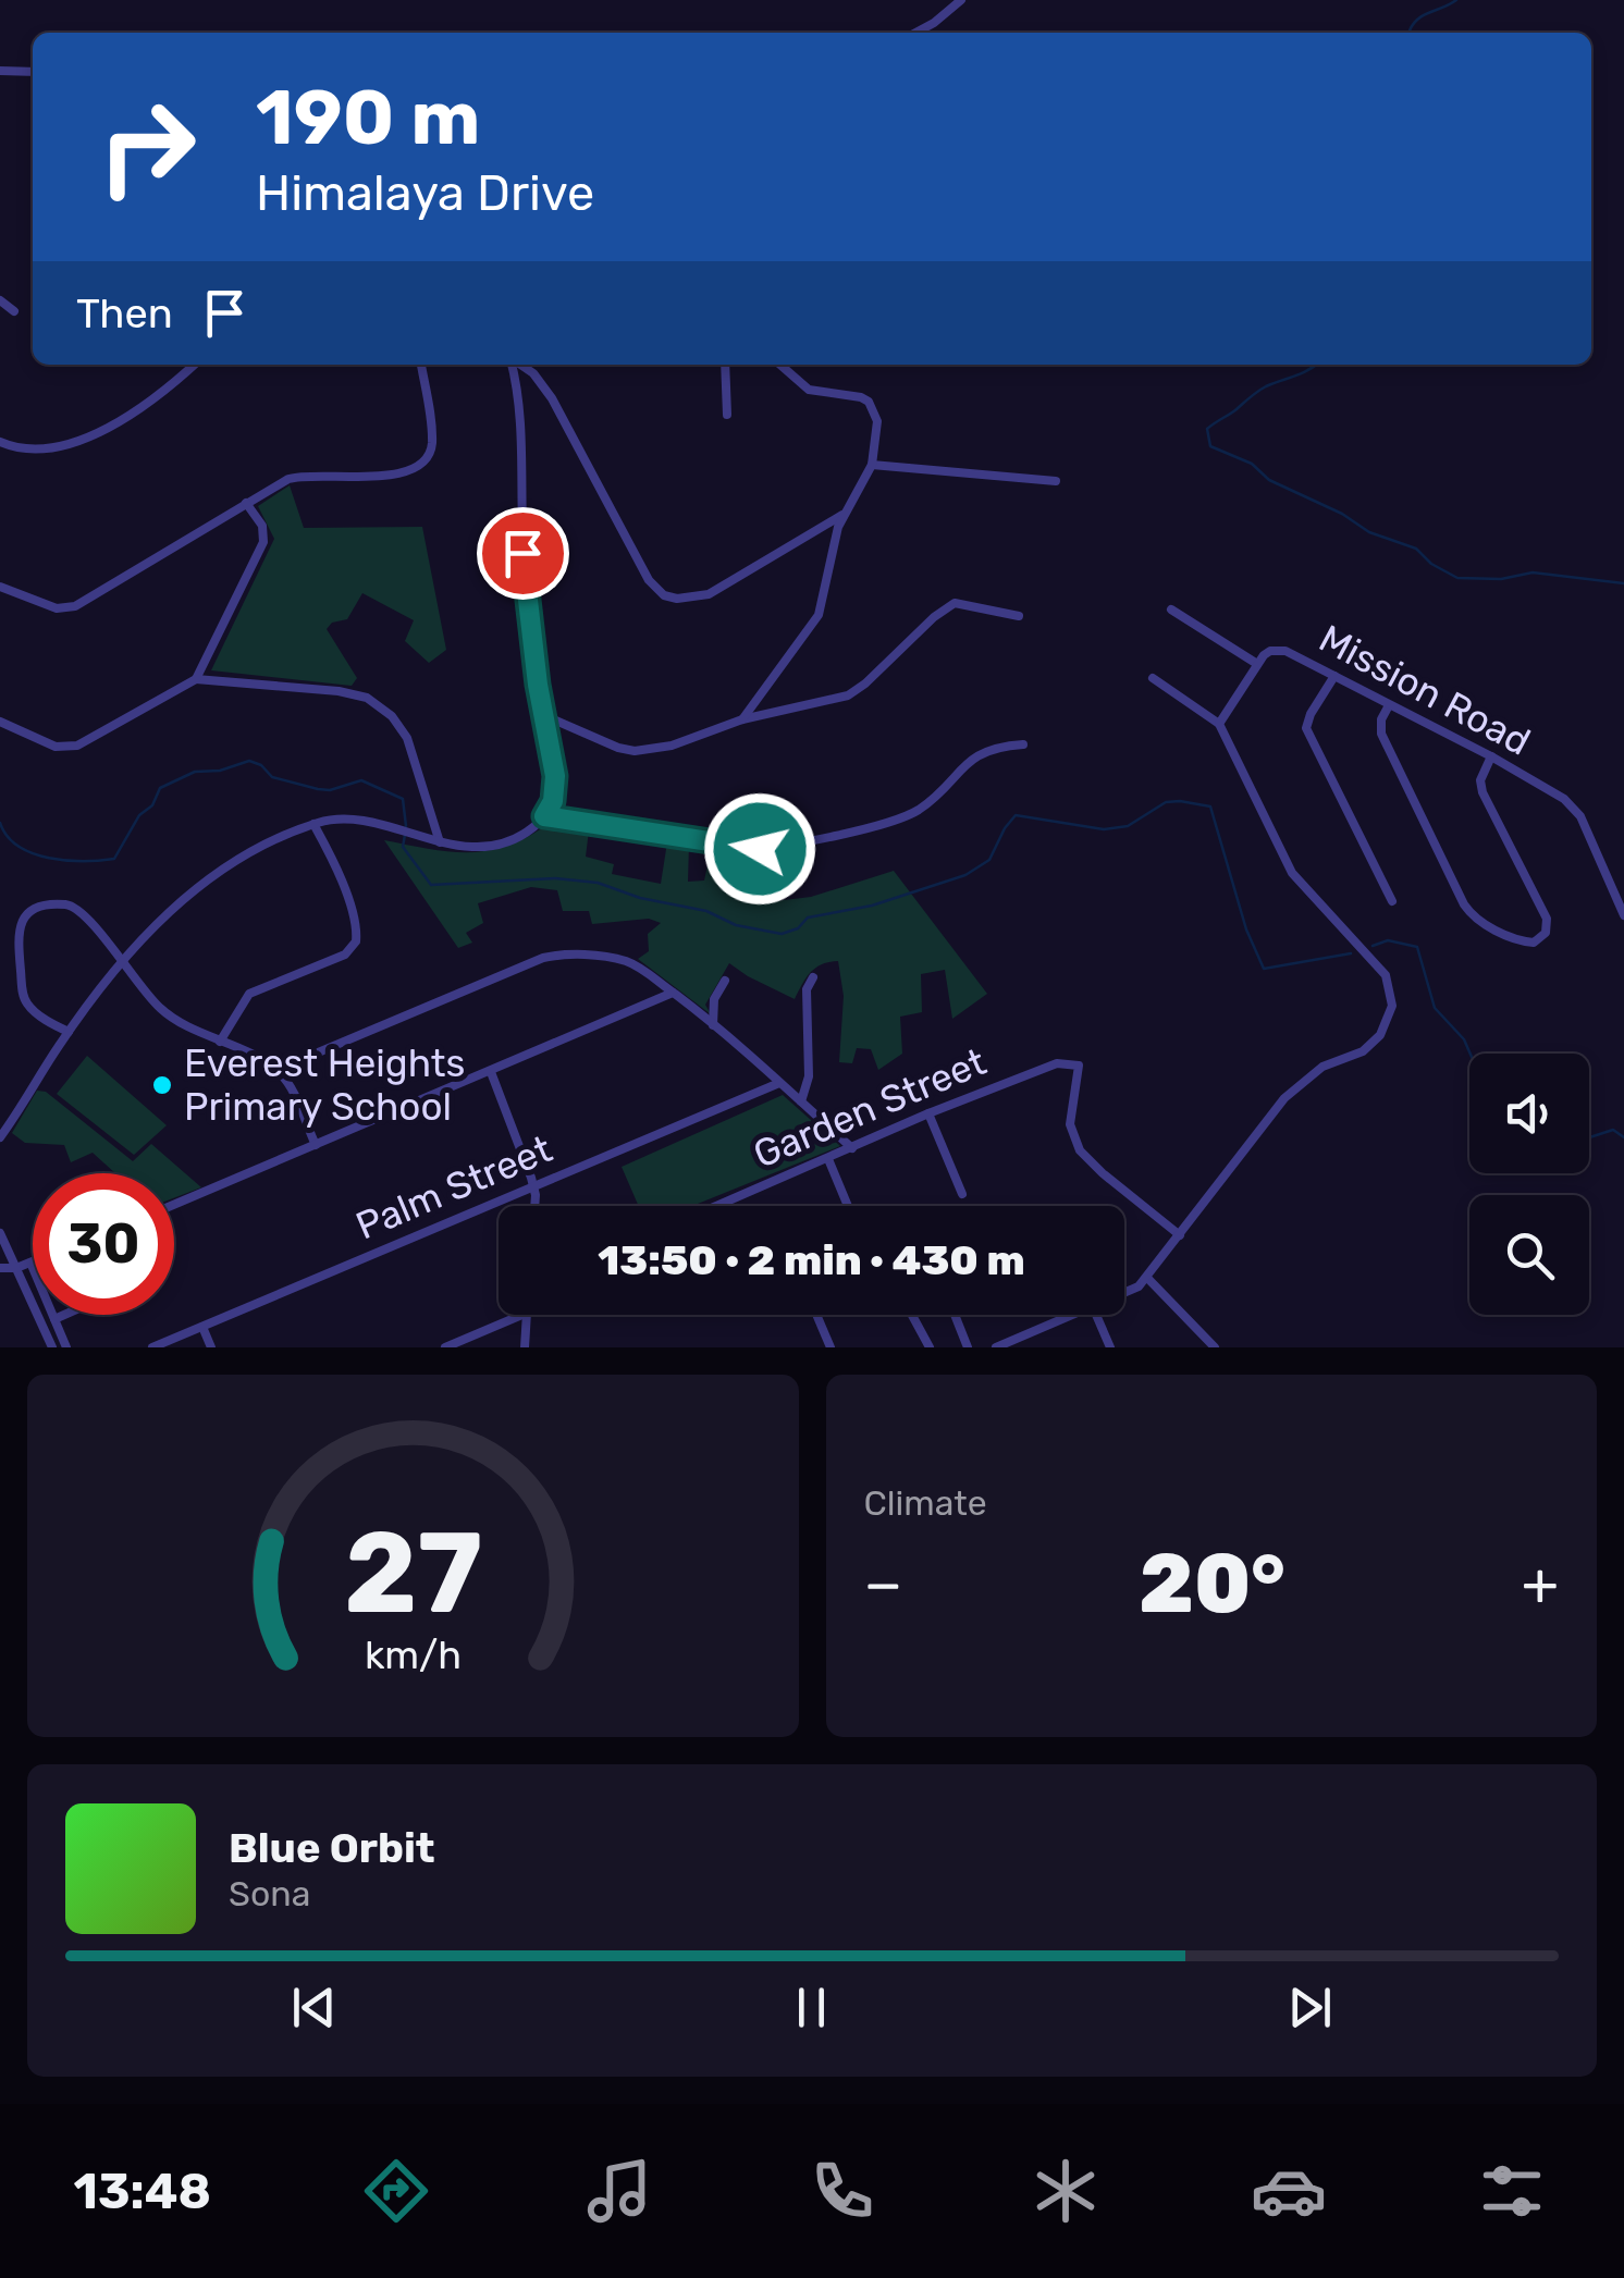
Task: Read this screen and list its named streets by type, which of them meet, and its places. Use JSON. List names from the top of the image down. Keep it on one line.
{"streets":{"street":["Mission Road","Garden Street","Palm Street"]},"places":["Everest Heights Primary School"],"page":{"turn":["190 m","Himalaya Drive"],"then":"Then","limit":"30","trip":"13:50 · 2 min · 430 m","tile":"Climate","heat":["−","20°","+"],"song":["Blue Orbit","Sona"],"tabs":"13:48","gauge":["27","km/h"]}}
